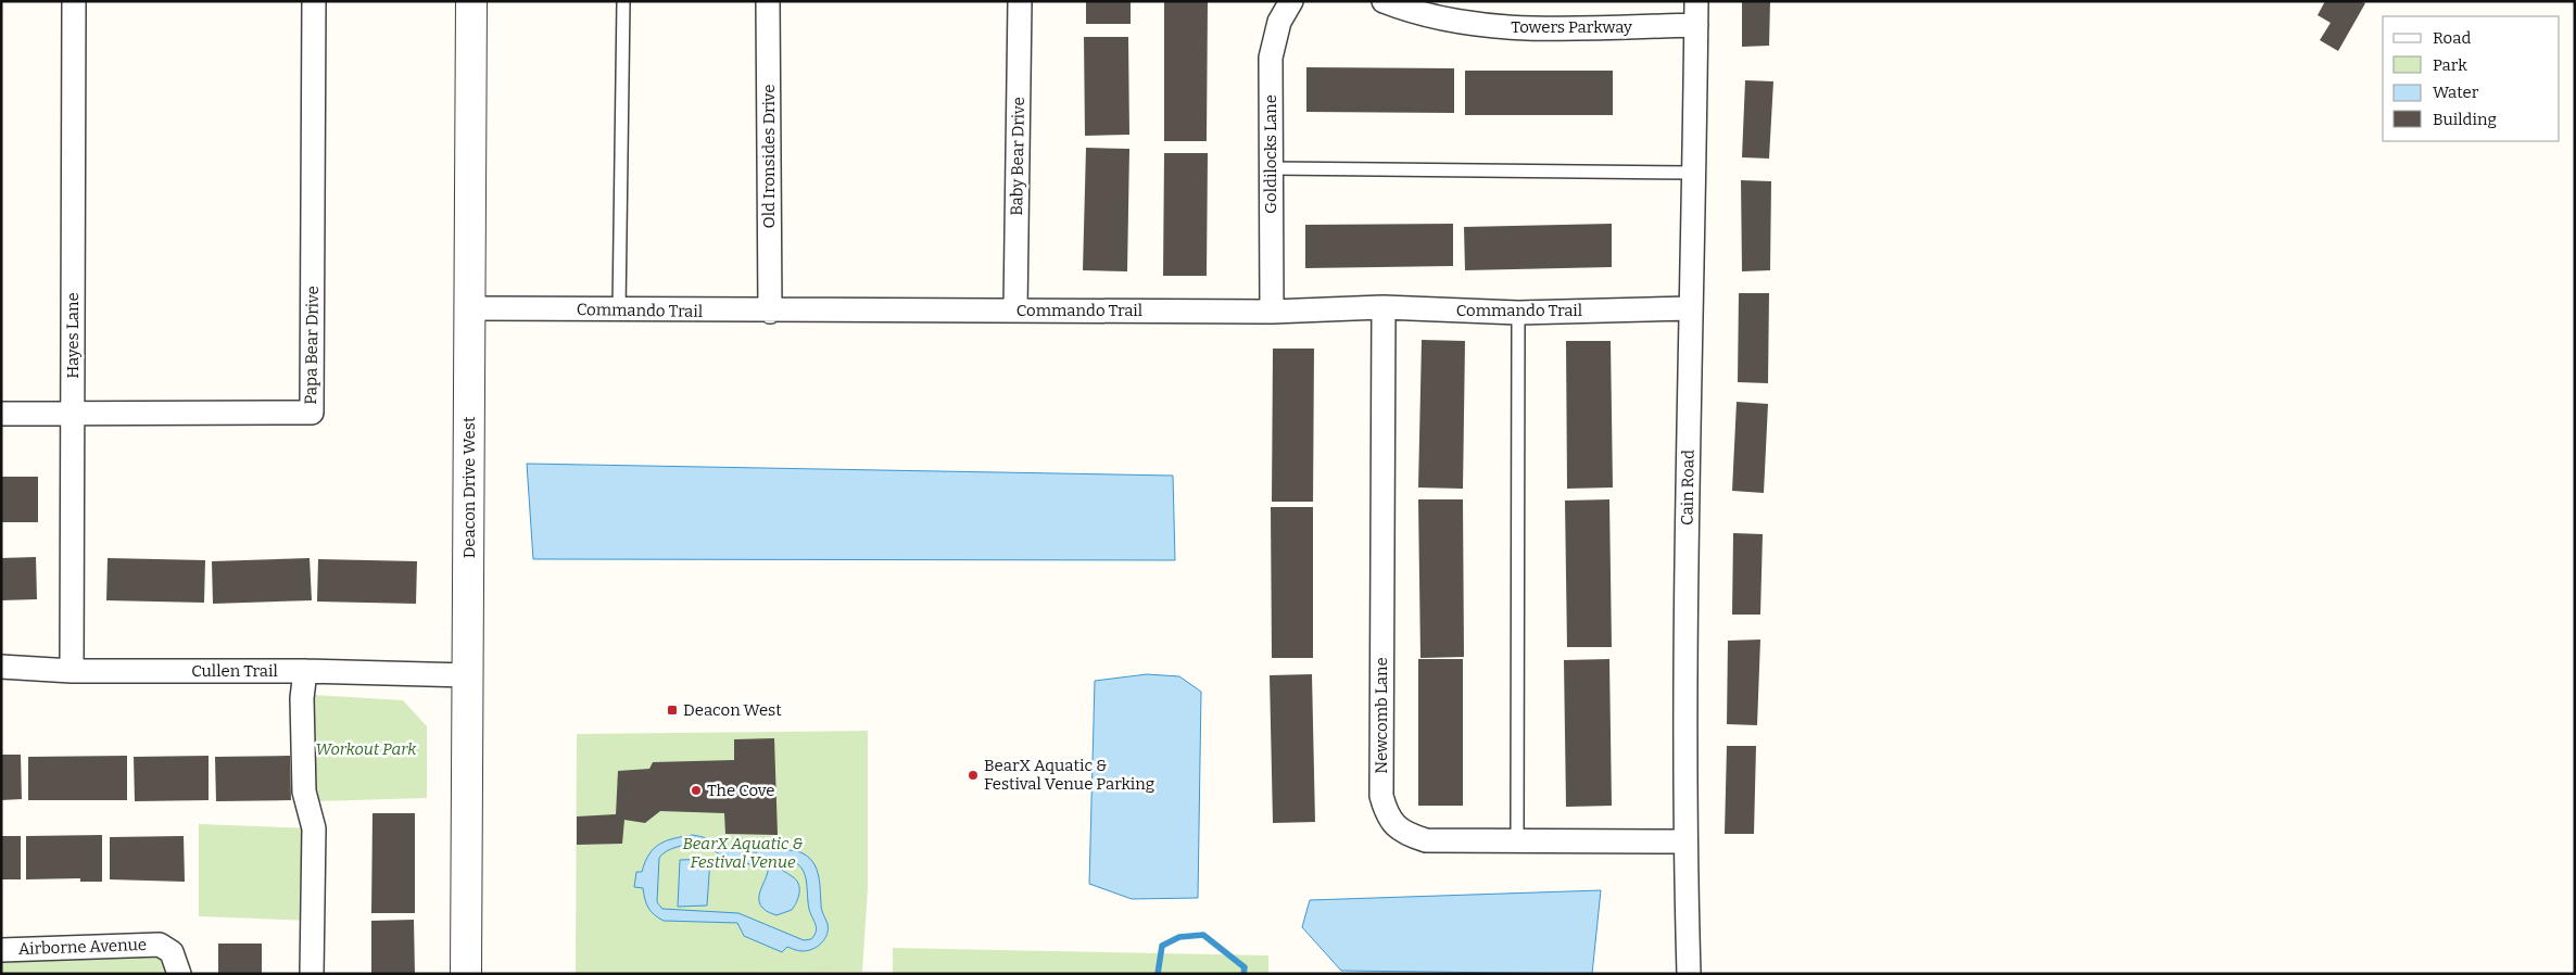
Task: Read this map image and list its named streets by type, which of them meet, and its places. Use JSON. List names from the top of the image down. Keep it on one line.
{"streets":{"street":["Towers Parkway","Goldilocks Lane","Old Ironsides Drive","Baby Bear Drive","Commando Trail","Hayes Lane","Papa Bear Drive","Deacon Drive West","Cain Road","Cullen Trail","Newcomb Lane","Airborne Avenue"]},"crossings":[["Towers Parkway","Cain Road"],["Goldilocks Lane","Commando Trail"],["Old Ironsides Drive","Commando Trail"],["Baby Bear Drive","Commando Trail"],["Commando Trail","Deacon Drive West"],["Commando Trail","Cain Road"],["Commando Trail","Newcomb Lane"],["Hayes Lane","Papa Bear Drive"],["Hayes Lane","Cullen Trail"],["Deacon Drive West","Cullen Trail"],["Cain Road","Newcomb Lane"]],"parks":["Workout Park","BearX Aquatic & Festival Venue"],"places":{"transit":["Deacon West"],"other":["BearX Aquatic & Festival Venue Parking","The Cove"]},"legend":["Road","Park","Water","Building"]}
